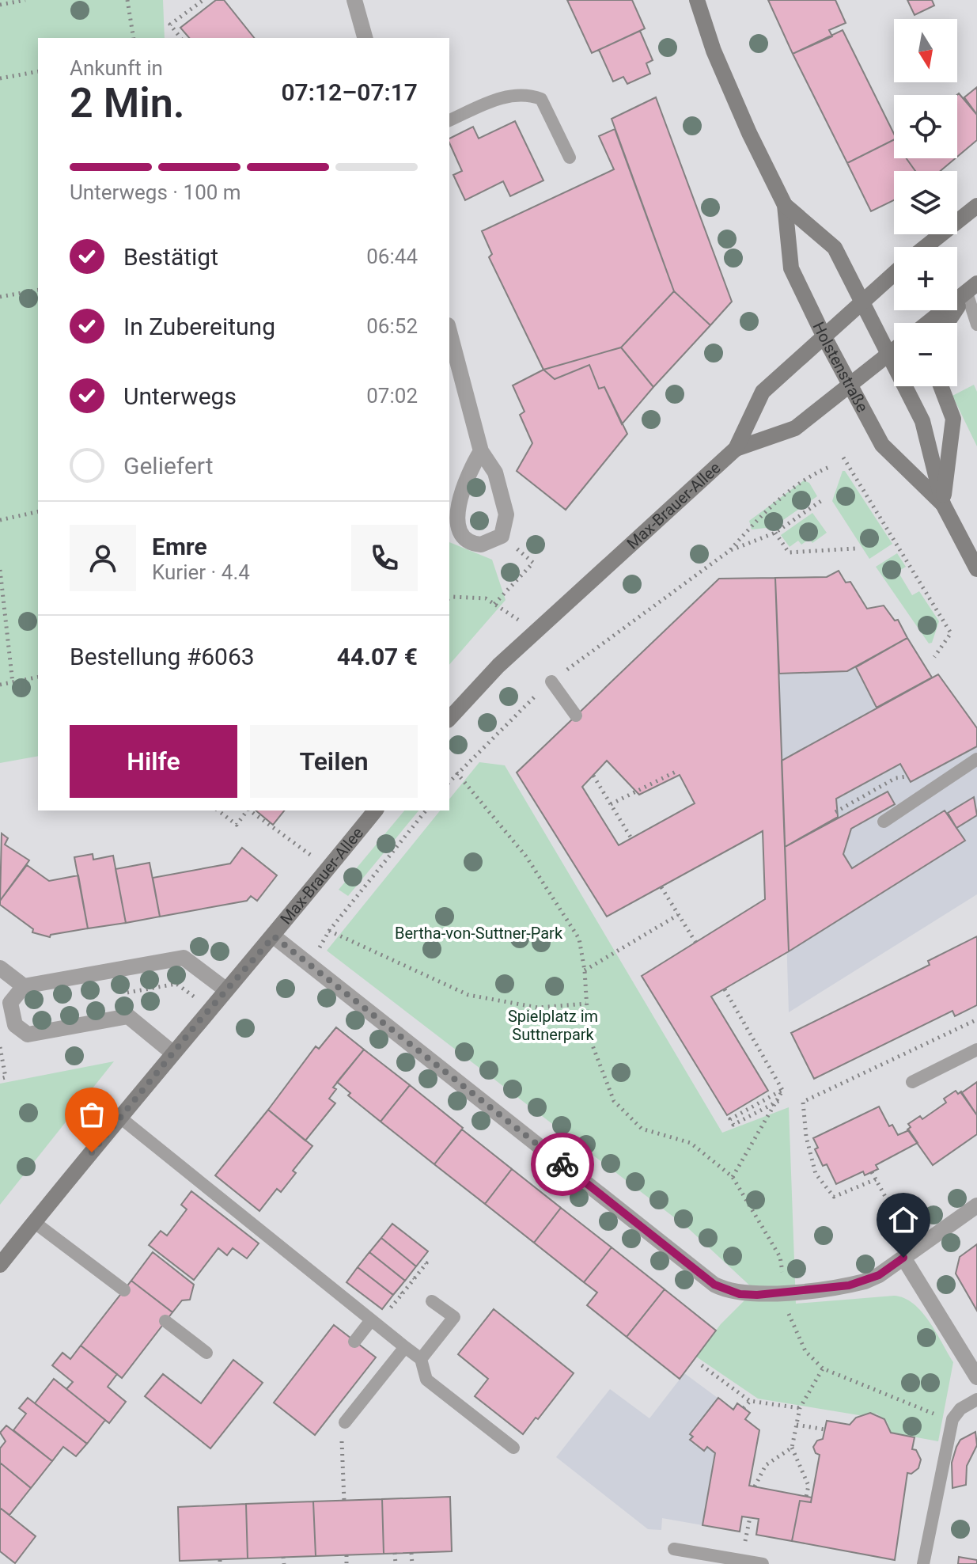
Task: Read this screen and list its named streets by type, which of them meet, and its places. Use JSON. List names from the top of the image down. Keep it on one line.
{"streets":{"main road":["Holstenstraße","Max-Brauer-Allee"]},"crossings":[["Holstenstraße","Max-Brauer-Allee"]],"parks":["Bertha-von-Suttner-Park","Spielplatz im Suttnerpark"],"north":"bottom","page":{"map_buttons":["+","−"],"heading":["2 Min.","Ankunft in","07:12–07:17"],"panel":["Emre","Kurier · 4.4","Bestellung #6063","44.07 €"],"bar":"Unterwegs · 100 m","list":[["Bestätigt","06:44"],["In Zubereitung","06:52"],["Unterwegs","07:02"],"Geliefert"],"buttons":["Hilfe","Teilen"]}}
